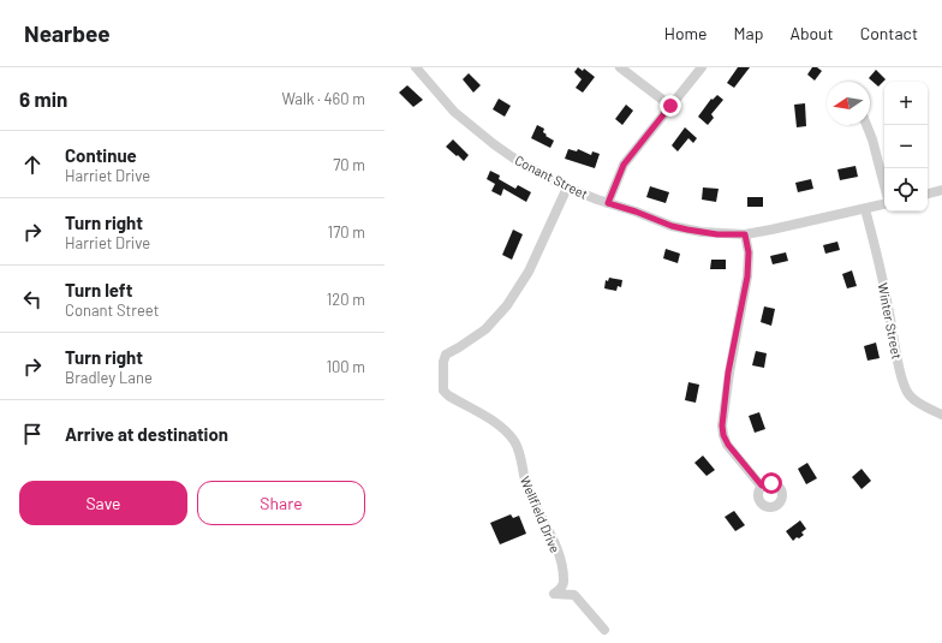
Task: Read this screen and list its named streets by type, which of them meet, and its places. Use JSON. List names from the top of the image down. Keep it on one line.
{"streets":{"street":["Conant Street","Winter Street","Wellfield Drive"]},"crossings":[["Conant Street","Winter Street"],["Conant Street","Wellfield Drive"]],"north":"left","page":{"header":"Nearbee","nav":["Home","Map","About","Contact"],"heading":["6 min","Walk · 460 m"],"map_buttons":["+","−"],"list":[["Continue","Harriet Drive","70 m"],["Turn right","Harriet Drive","170 m"],["Turn left","Conant Street","120 m"],["Turn right","Bradley Lane","100 m"],"Arrive at destination"],"buttons":["Save","Share"]}}
